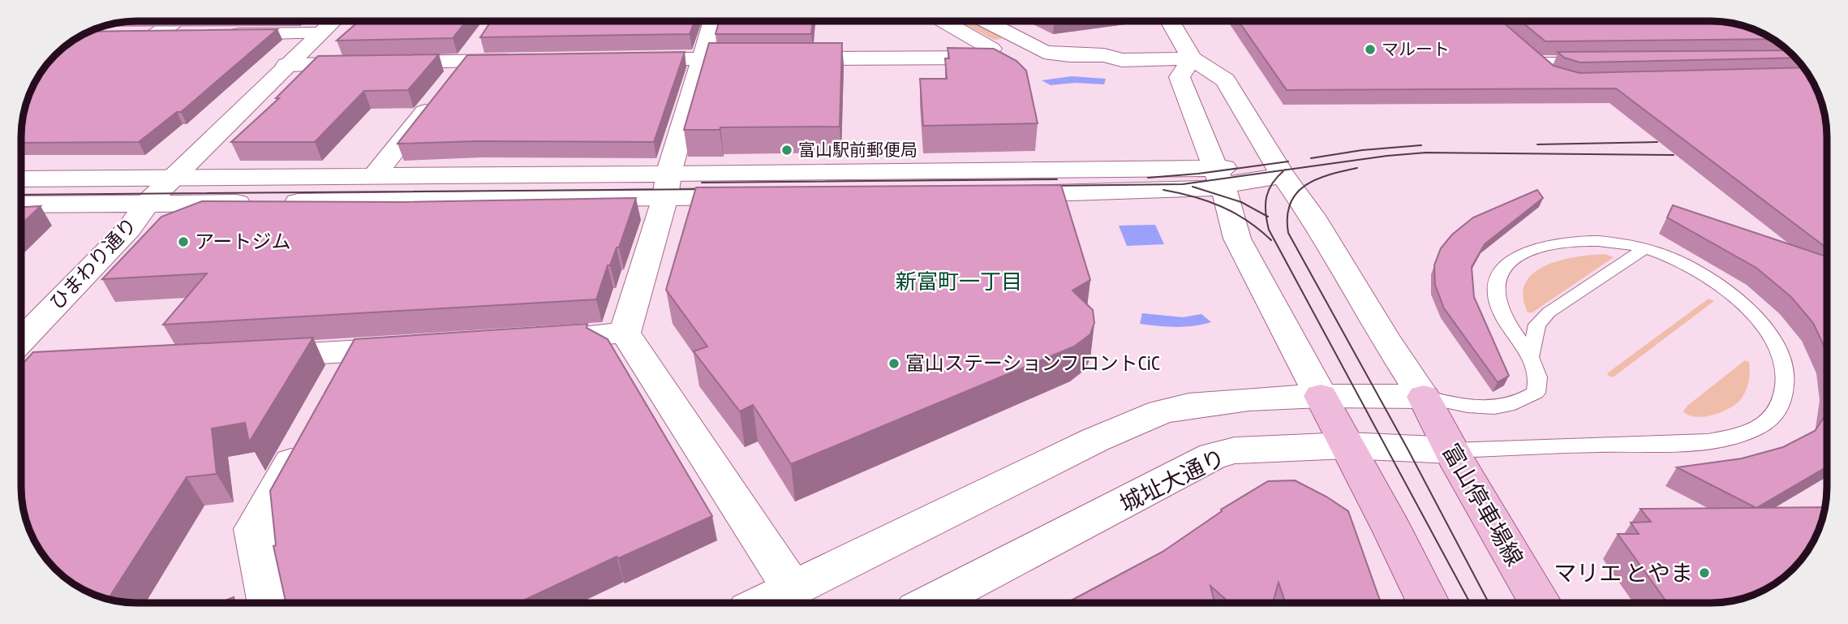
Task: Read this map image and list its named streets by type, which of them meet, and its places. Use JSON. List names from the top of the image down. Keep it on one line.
{"streets":{"main road":["富山停車場線"],"street":["ひまわり通り","城址大通り"]},"crossings":[["城址大通り","富山停車場線"]],"districts":["新富町一丁目"],"places":["マルート","富山駅前郵便局","アートジム","富山ステーションフロントCiC","マリエ とやま"]}
